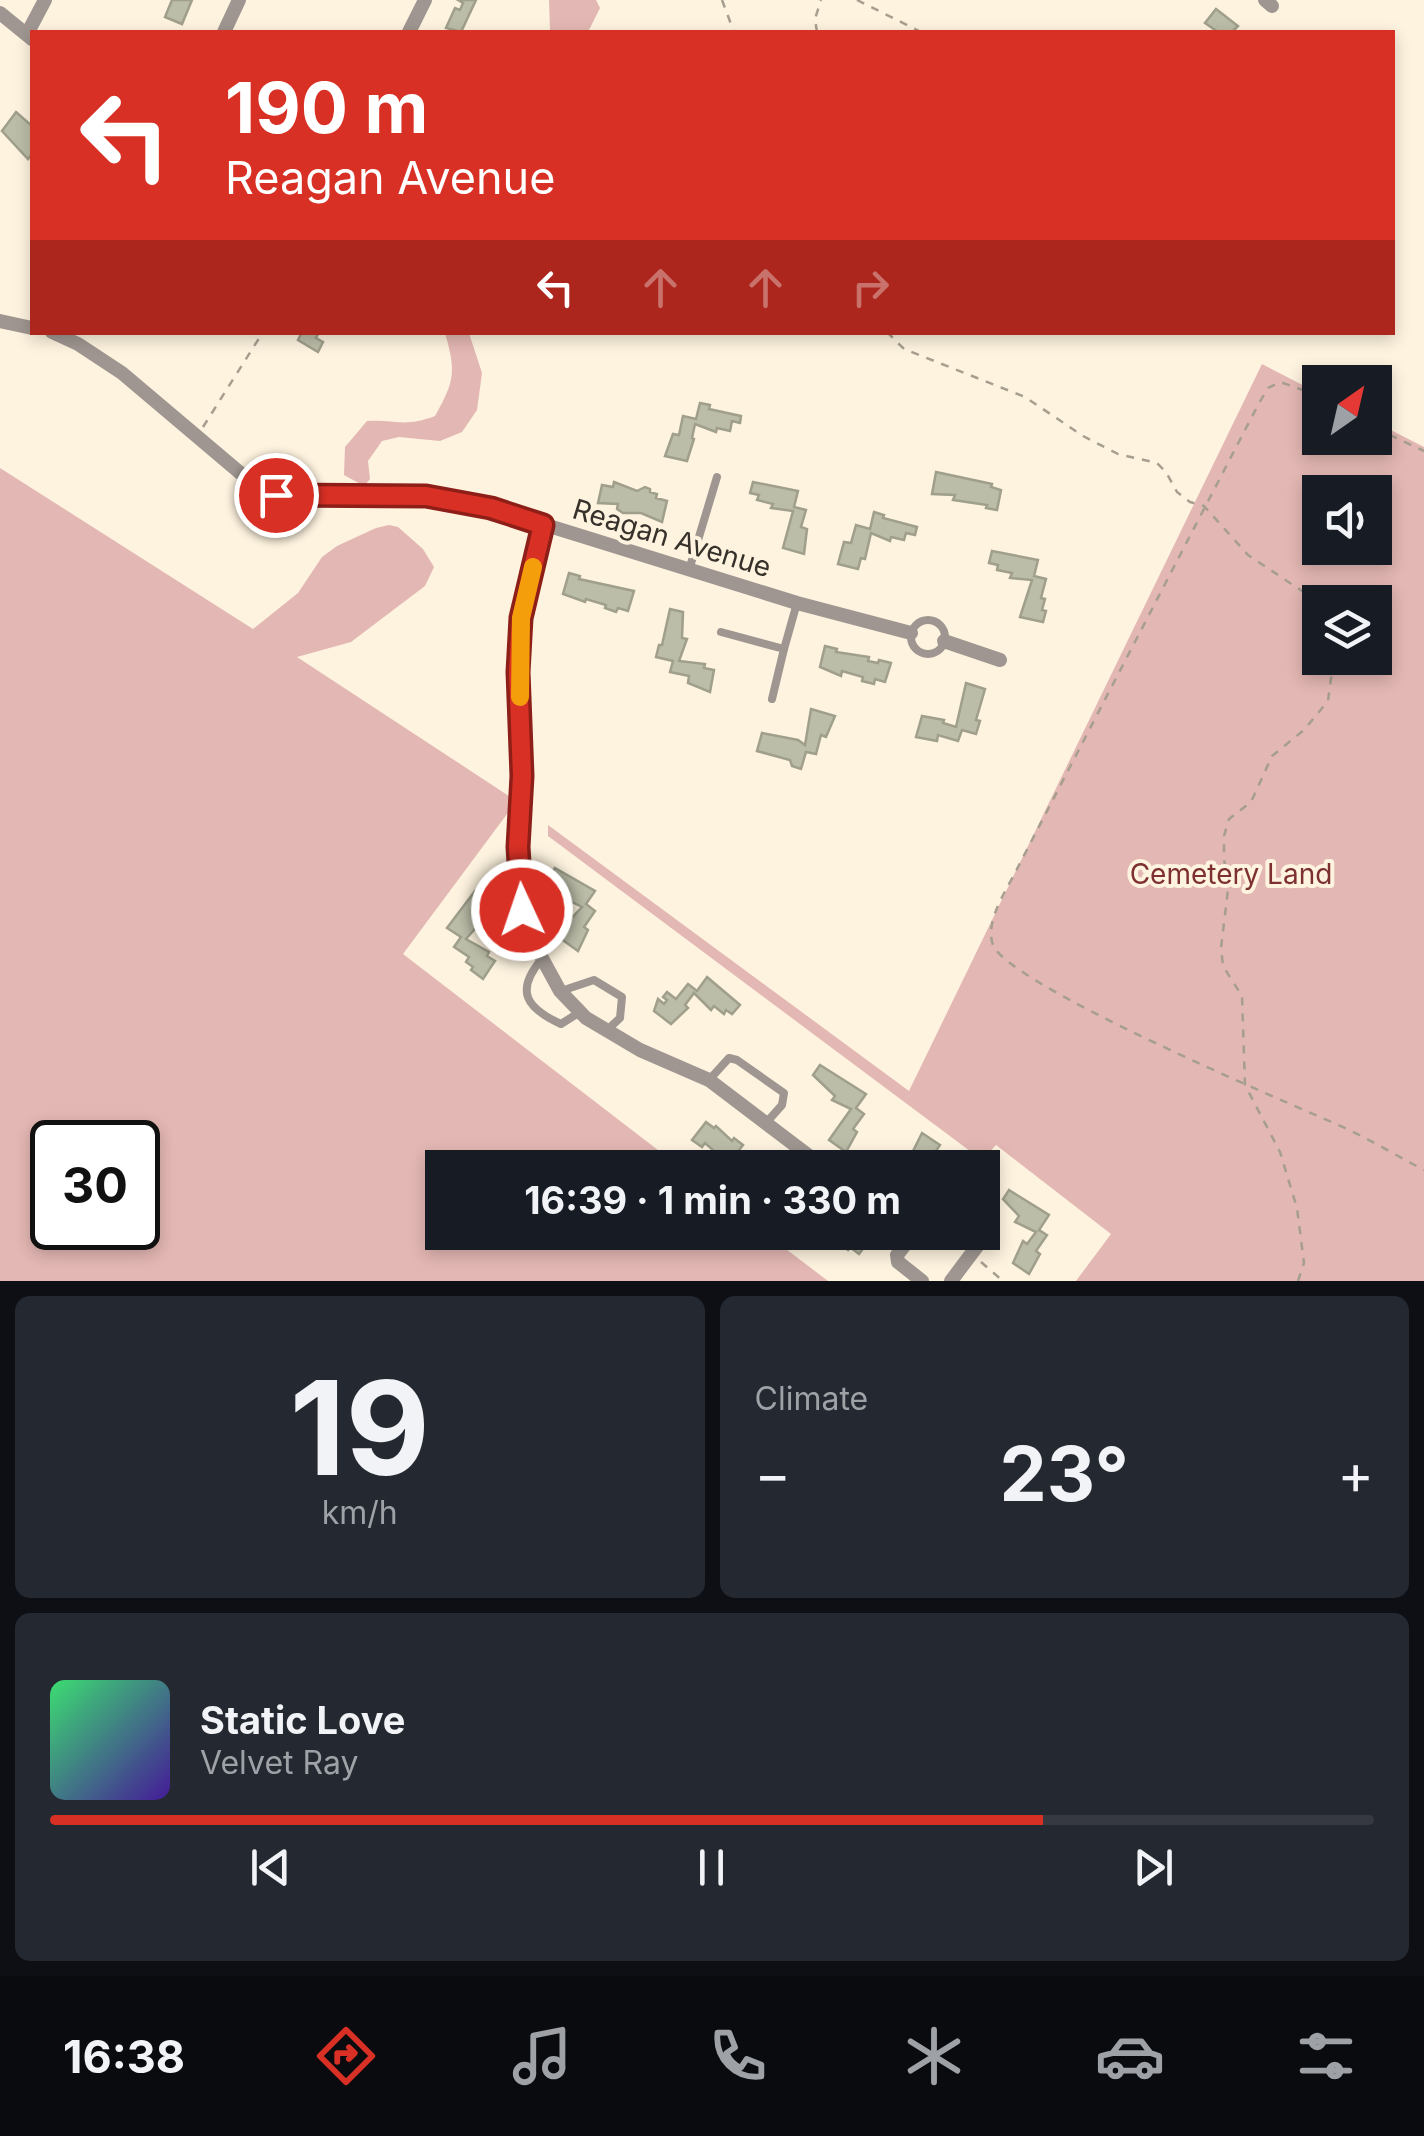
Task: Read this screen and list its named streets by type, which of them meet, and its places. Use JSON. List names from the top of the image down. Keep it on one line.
{"streets":{"street":["Reagan Avenue"]},"parks":["Cemetery Land"],"north":"top right","page":{"turn":["190 m","Reagan Avenue"],"limit":"30","trip":"16:39 · 1 min · 330 m","tile":[["19","km/h"],"Climate"],"heat":["−","23°","+"],"song":["Static Love","Velvet Ray"],"tabs":"16:38"}}
